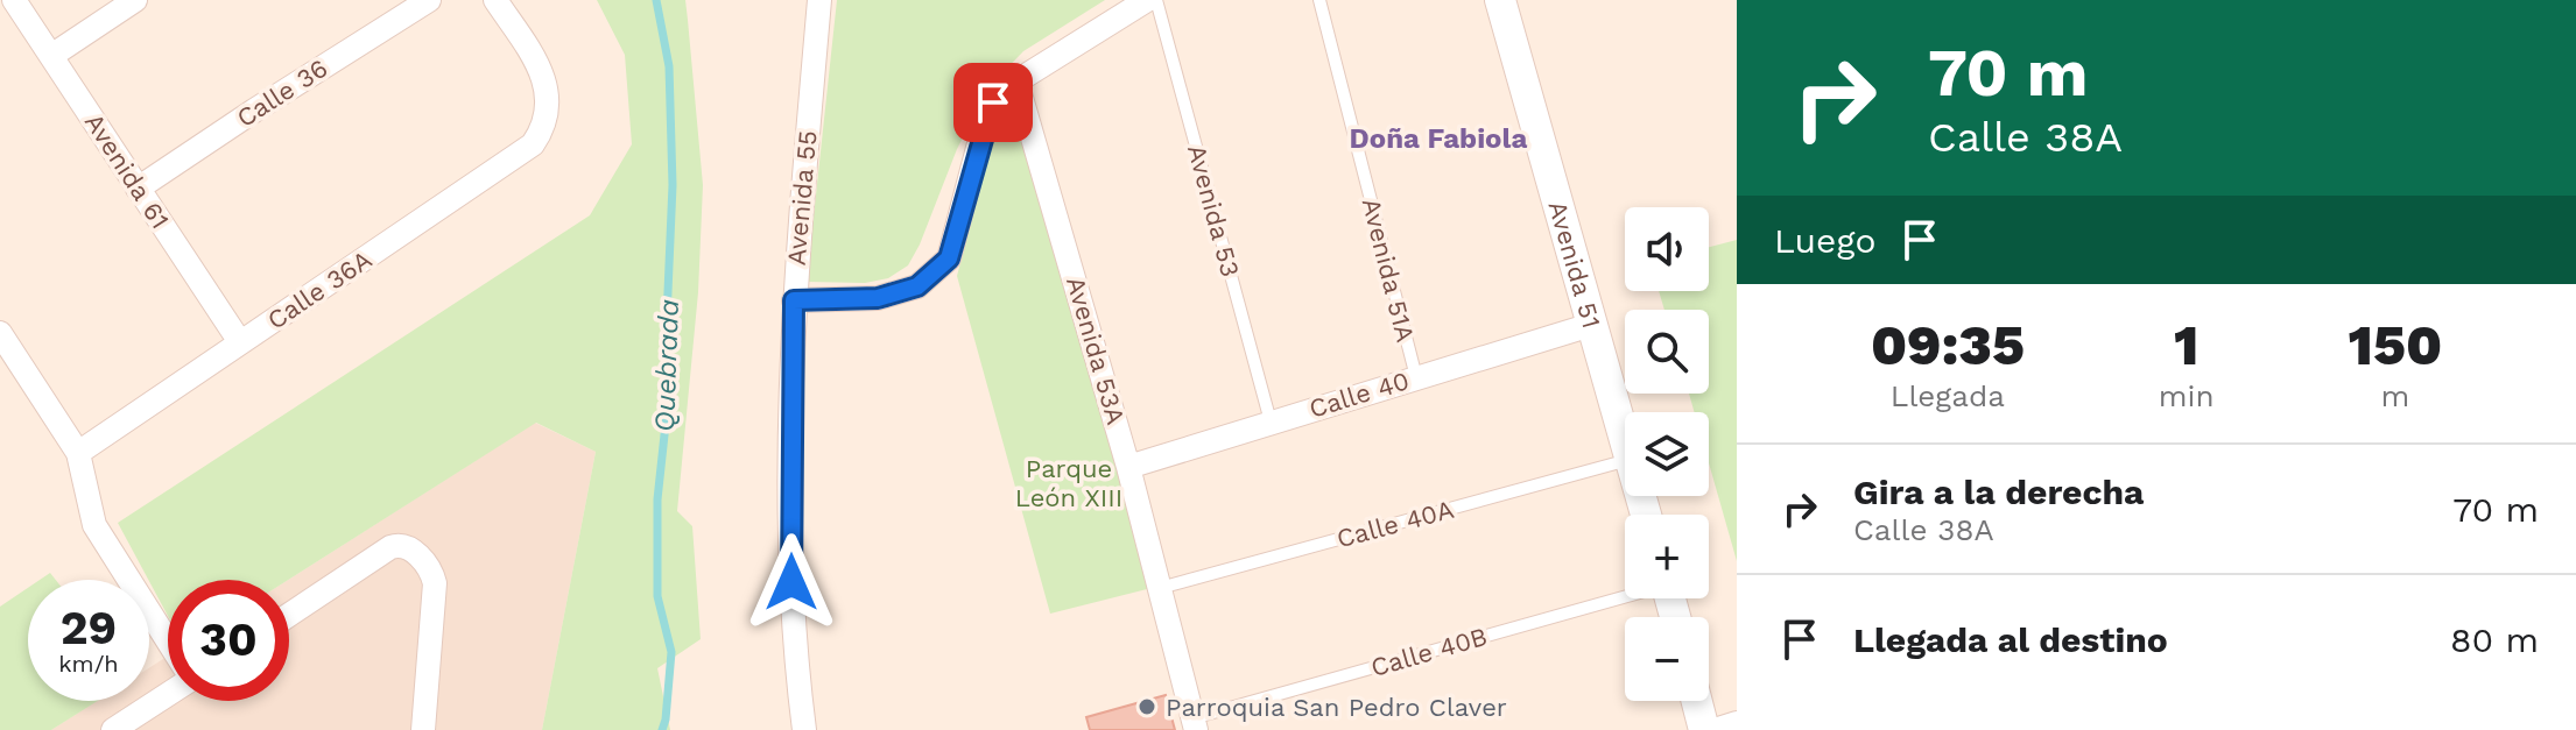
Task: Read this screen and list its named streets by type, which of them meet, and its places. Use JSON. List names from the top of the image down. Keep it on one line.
{"streets":{"street":["Calle 36","Avenida 61","Avenida 55","Avenida 51","Calle 36A","Avenida 53A","Calle 40"],"lane":["Avenida 53","Avenida 51A","Calle 40A","Calle 40B"]},"crossings":[["Calle 36","Avenida 61"],["Avenida 61","Calle 36A"],["Avenida 53","Calle 40"],["Avenida 51","Calle 40"],["Avenida 51A","Calle 40"],["Avenida 53A","Calle 40"],["Avenida 53A","Calle 40A"],["Avenida 53A","Calle 40B"]],"districts":["Doña Fabiola"],"water":["Quebrada"],"parks":["Parque León XIII"],"places":["Parroquia San Pedro Claver"],"page":{"turn":["70 m","Calle 38A"],"then":"Luego","map_buttons":["+","−"],"eta":["09:35","Llegada","1","min","150","m"],"list":[{"name":"Gira a la derecha","note":"Calle 38A","value":"70 m"},{"name":"Llegada al destino","value":"80 m"}],"speed":"29 km/h","limit":"30"}}
